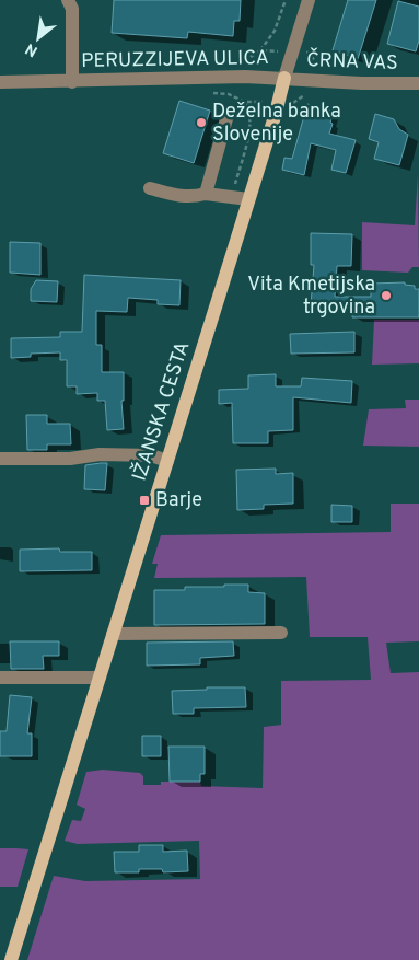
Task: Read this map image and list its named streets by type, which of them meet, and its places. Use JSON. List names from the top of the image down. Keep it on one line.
{"streets":{"main road":["IŽANSKA CESTA"],"street":["PERUZZIJEVA ULICA","ČRNA VAS"]},"crossings":[["PERUZZIJEVA ULICA","ČRNA VAS"],["PERUZZIJEVA ULICA","IŽANSKA CESTA"],["ČRNA VAS","IŽANSKA CESTA"]],"places":{"other":["Deželna banka Slovenije","Vita Kmetijska trgovina"],"transit":["Barje"]},"north":"bottom left"}
